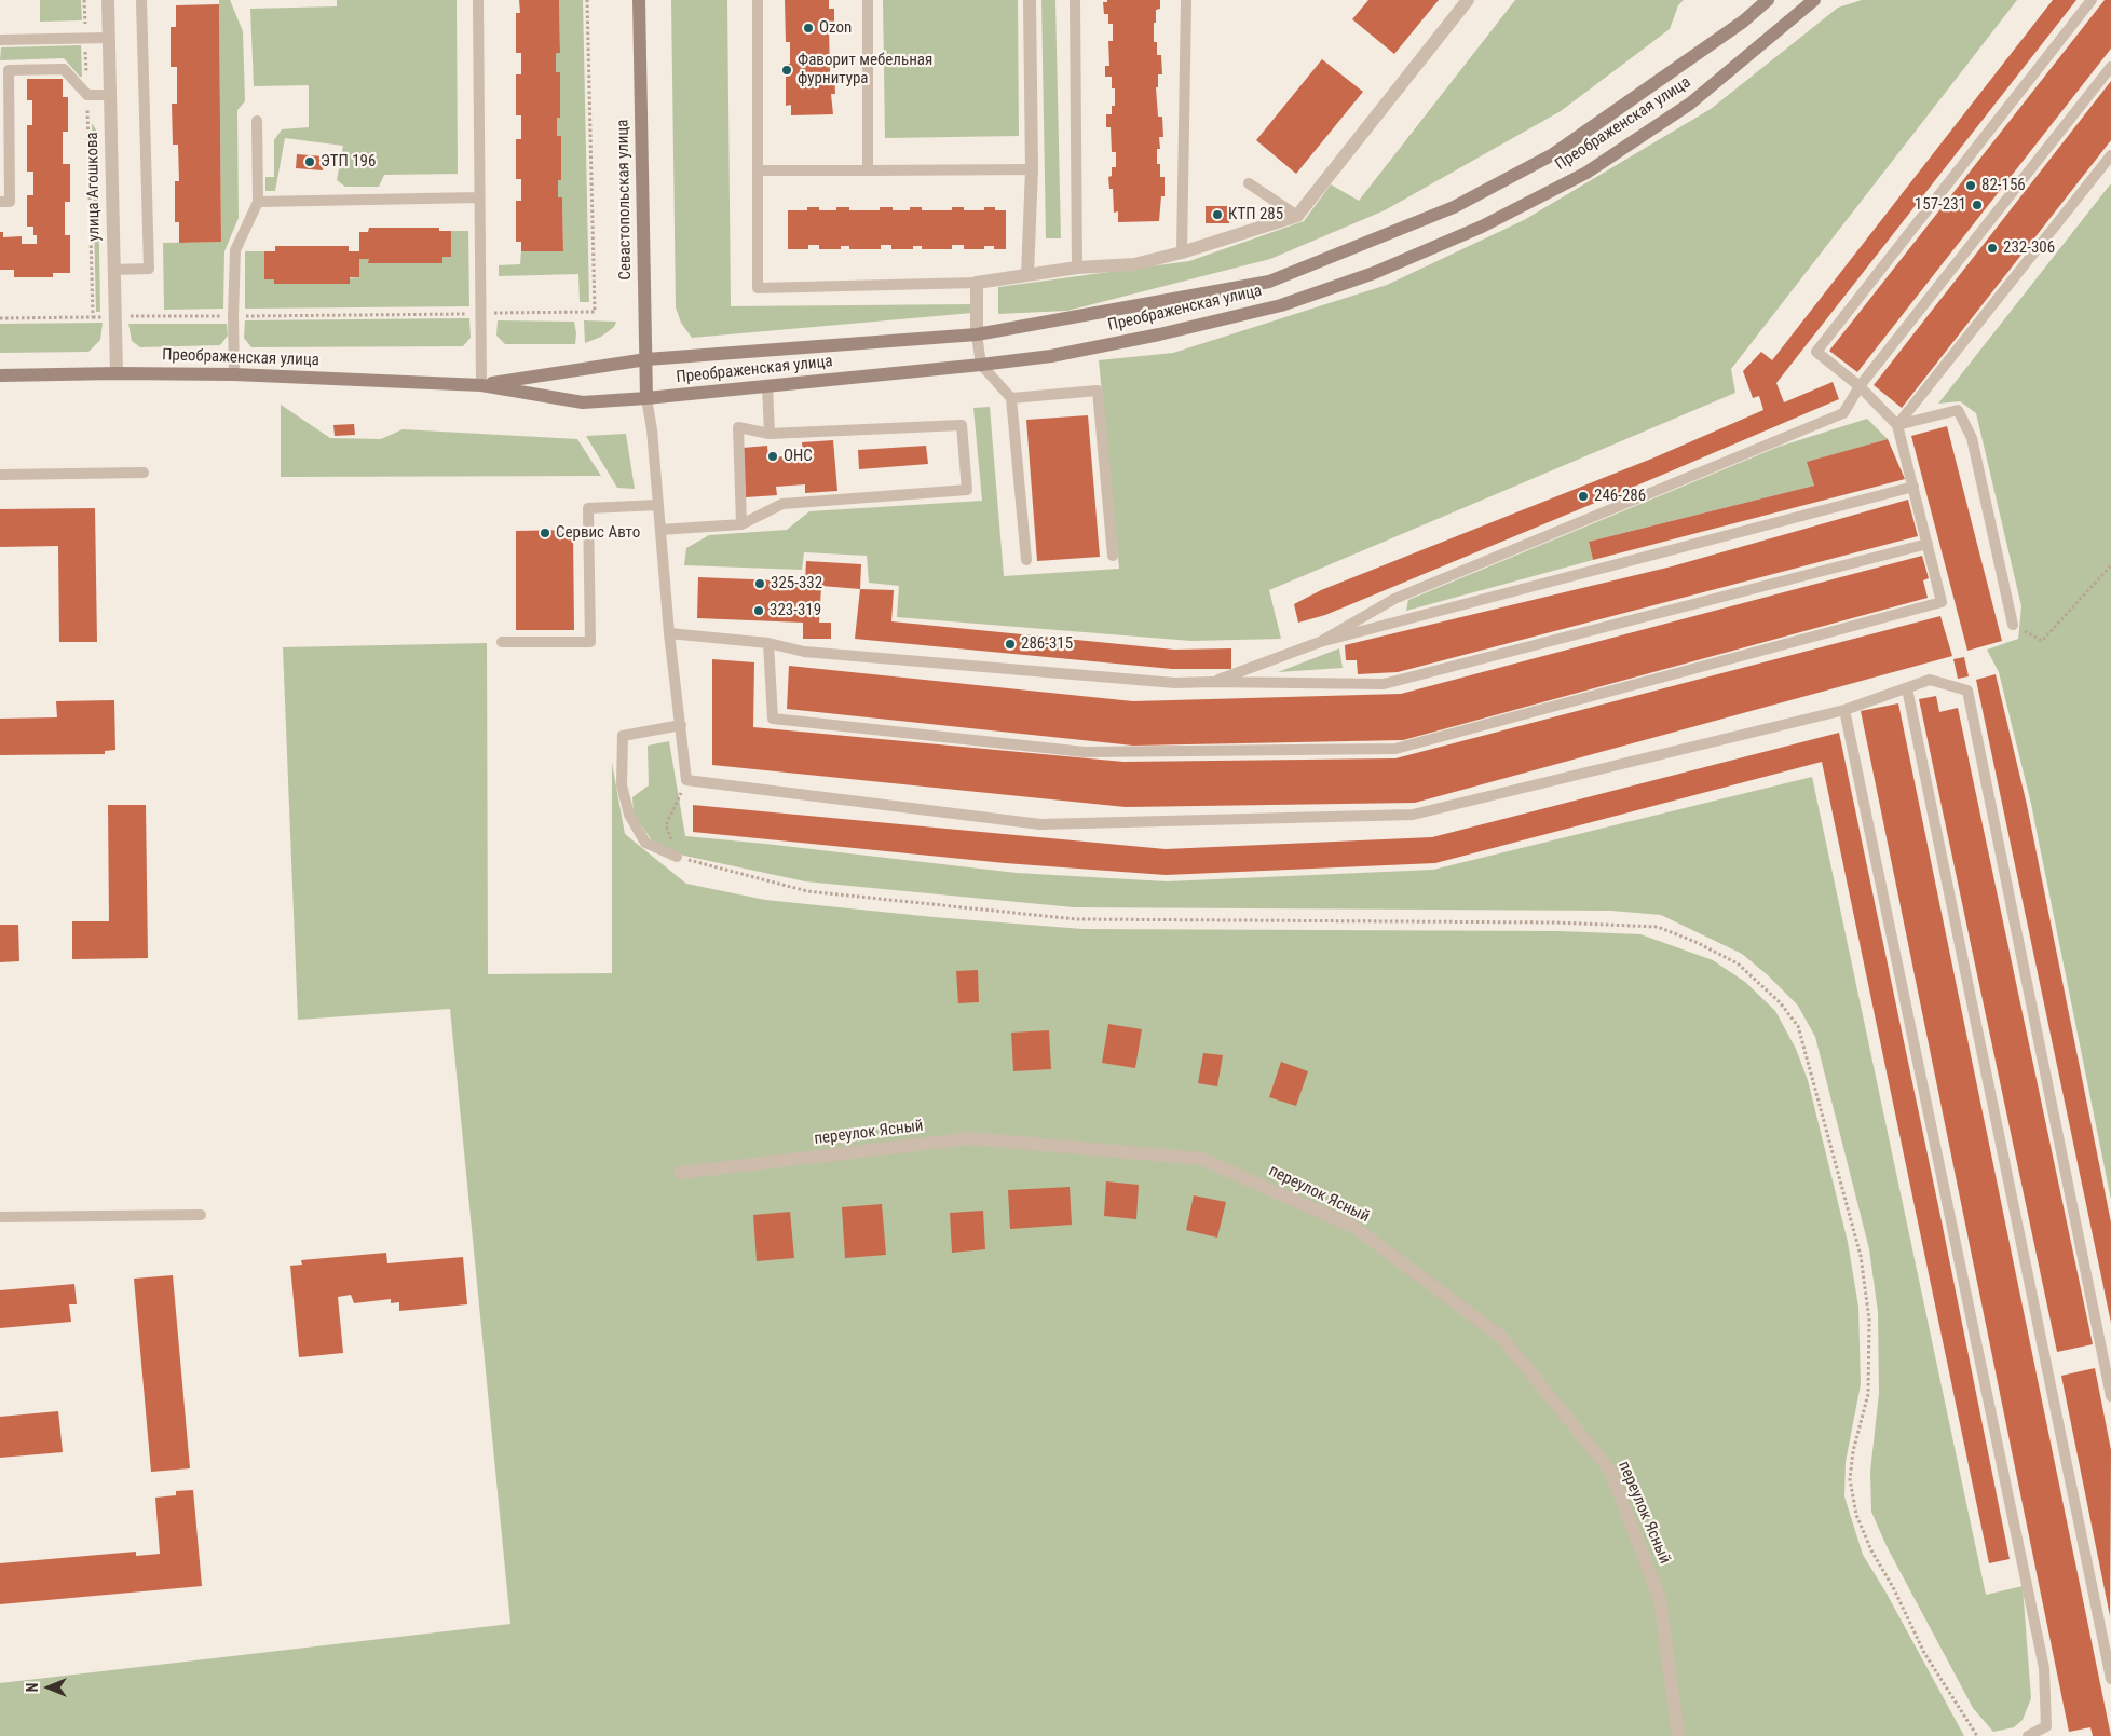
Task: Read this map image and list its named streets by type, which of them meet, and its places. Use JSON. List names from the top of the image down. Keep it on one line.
{"streets":{"main road":["Преображенская улица","Севастопольская улица"],"street":["улица Агошкова","переулок Ясный"]},"crossings":[["Преображенская улица","улица Агошкова"],["Преображенская улица","Севастопольская улица"]],"places":["Ozon","Фаворит мебельная фурнитура","ЭТП 196","82-156","157-231","КТП 285","232-306","ОНС","246-286","Сервис Авто","325-332","323-319","286-315"],"north":"left"}
